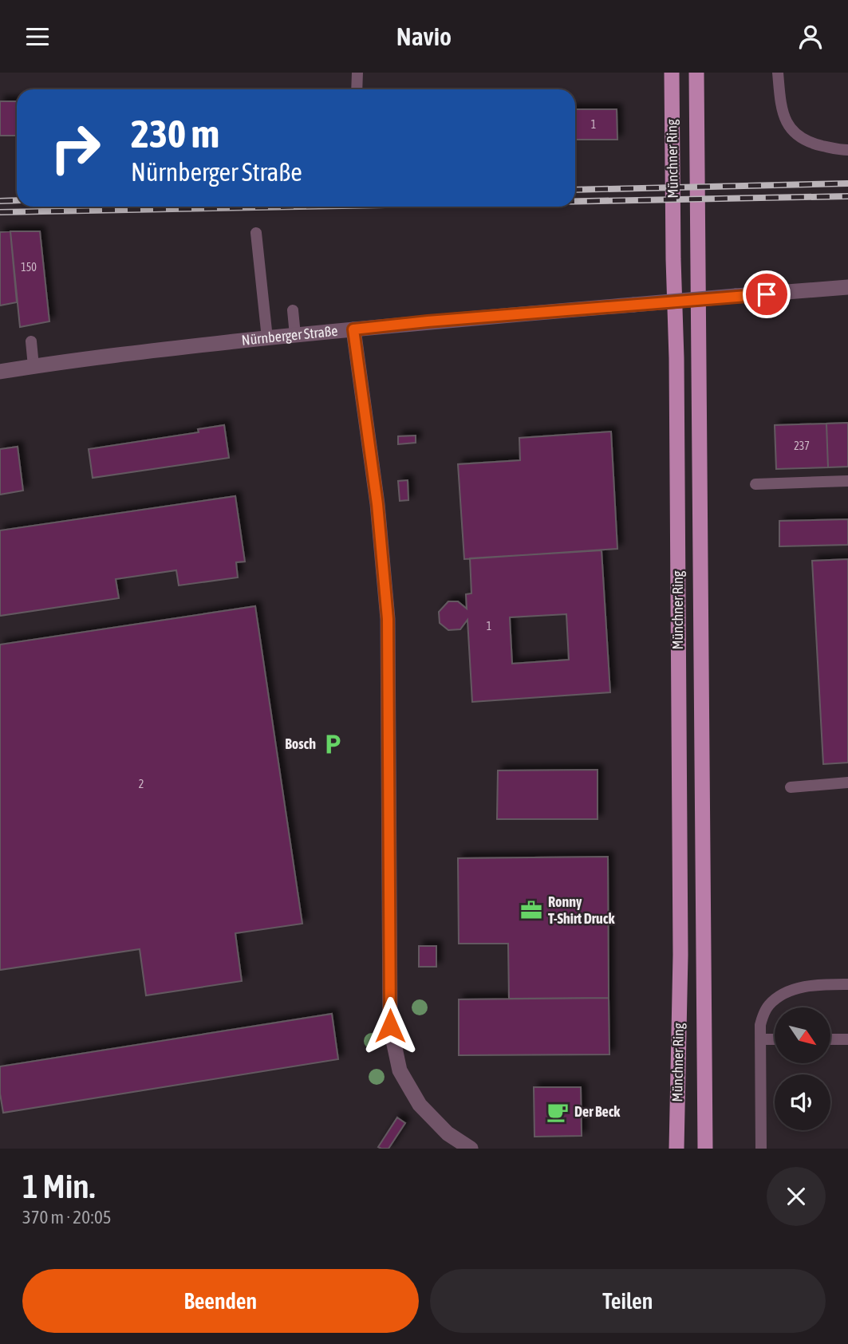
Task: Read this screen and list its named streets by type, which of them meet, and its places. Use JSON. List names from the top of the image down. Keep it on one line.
{"streets":{"main road":["Münchner Ring"],"street":["Nürnberger Straße"]},"places":{"parking":["Bosch"],"office":["Ronny T-Shirt Druck"],"cafe":["Der Beck"]},"house_numbers":["1","150","237","1","2"],"north":"bottom right","page":{"header":"Navio","turn":["230 m","Nürnberger Straße"],"heading":["1 Min.","370 m · 20:05"],"buttons":["Beenden","Teilen"]}}
